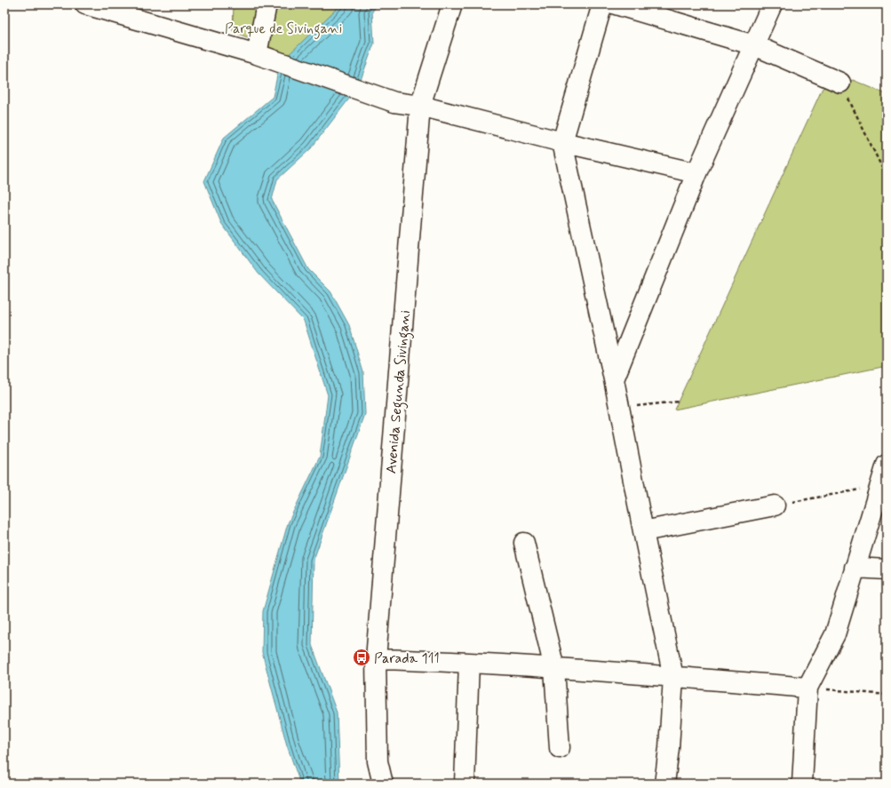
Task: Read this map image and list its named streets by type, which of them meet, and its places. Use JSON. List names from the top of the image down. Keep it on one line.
{"streets":{"street":["Avenida Segunda Sivingani"]},"parks":["Parque de Sivingani"],"places":{"bus stop":["Parada 111"]}}
